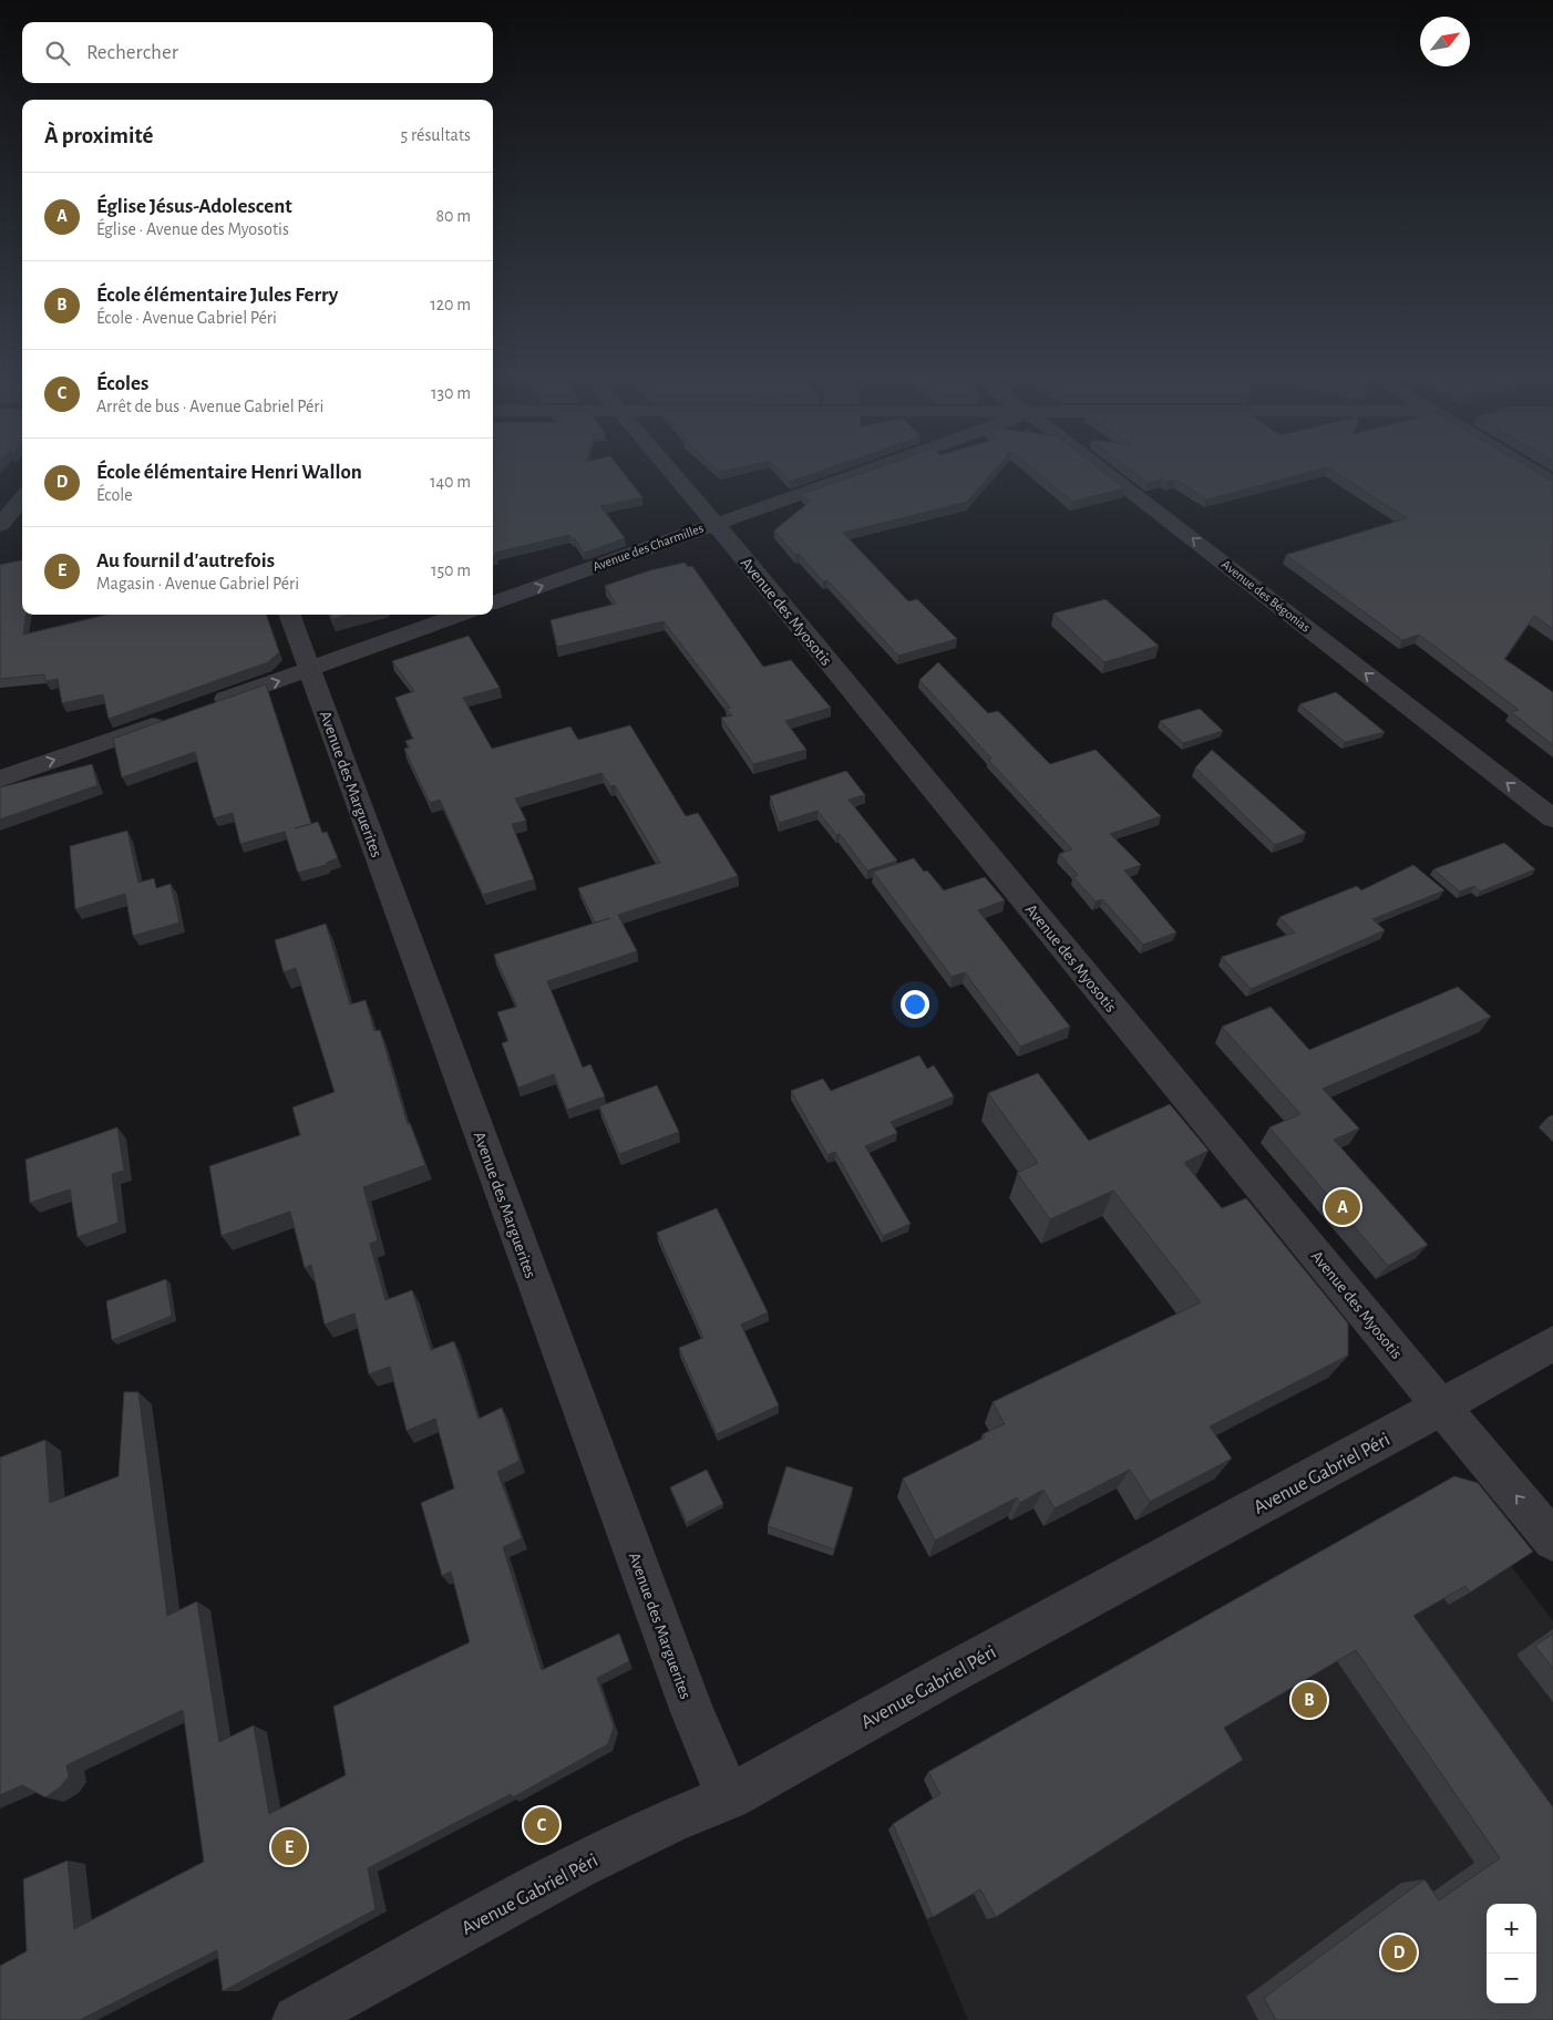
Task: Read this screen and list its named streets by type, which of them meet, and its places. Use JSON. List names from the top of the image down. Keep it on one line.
{"streets":{"street":["Avenue des Charmilles","Avenue des Bégonias","Avenue des Myosotis","Avenue des Marguerites","Avenue Gabriel Péri"]},"crossings":[["Avenue des Charmilles","Avenue des Myosotis"],["Avenue des Myosotis","Avenue Gabriel Péri"],["Avenue des Marguerites","Avenue Gabriel Péri"]],"one_way":["Avenue des Charmilles","Avenue des Bégonias"],"north":"top right","page":{"search":"Rechercher","heading":["À proximité","5 résultats"],"list":[{"mark":"A","name":"Église Jésus-Adolescent","note":"Église · Avenue des Myosotis","value":"80 m"},{"mark":"B","name":"École élémentaire Jules Ferry","note":"École · Avenue Gabriel Péri","value":"120 m"},{"mark":"C","name":"Écoles","note":"Arrêt de bus · Avenue Gabriel Péri","value":"130 m"},{"mark":"D","name":"École élémentaire Henri Wallon","note":"École","value":"140 m"},{"mark":"E","name":"Au fournil d'autrefois","note":"Magasin · Avenue Gabriel Péri","value":"150 m"}],"pins":["A","B","C","E","D"],"map_buttons":["+","−"]}}
